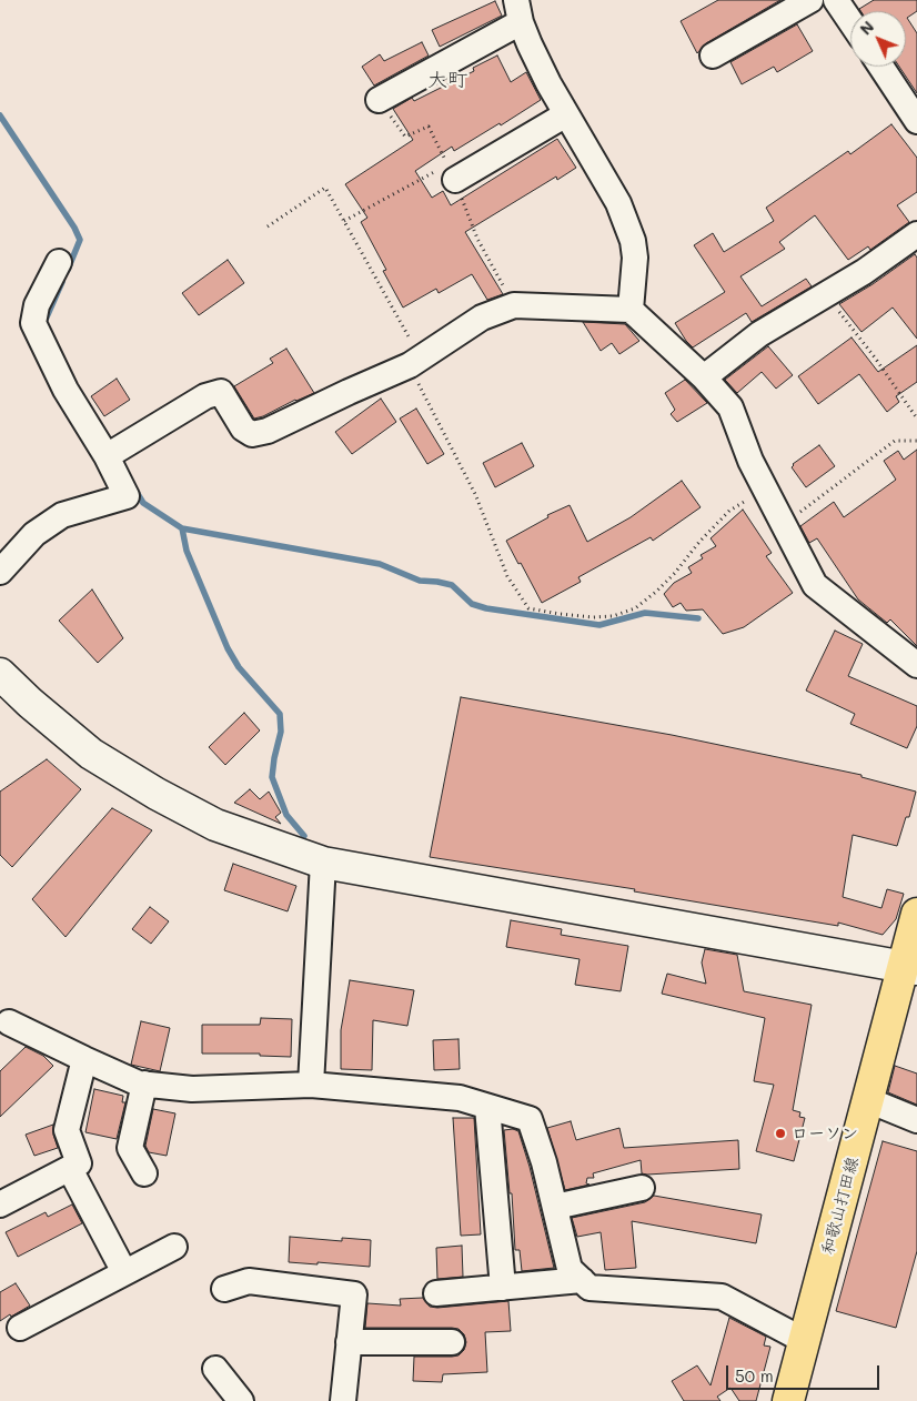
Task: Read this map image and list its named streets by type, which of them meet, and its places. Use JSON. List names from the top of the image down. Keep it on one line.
{"streets":{"main road":["和歌山打田線"]},"districts":["大町"],"places":["ローソン"],"scale_bar":"50 m","north":"top left"}
